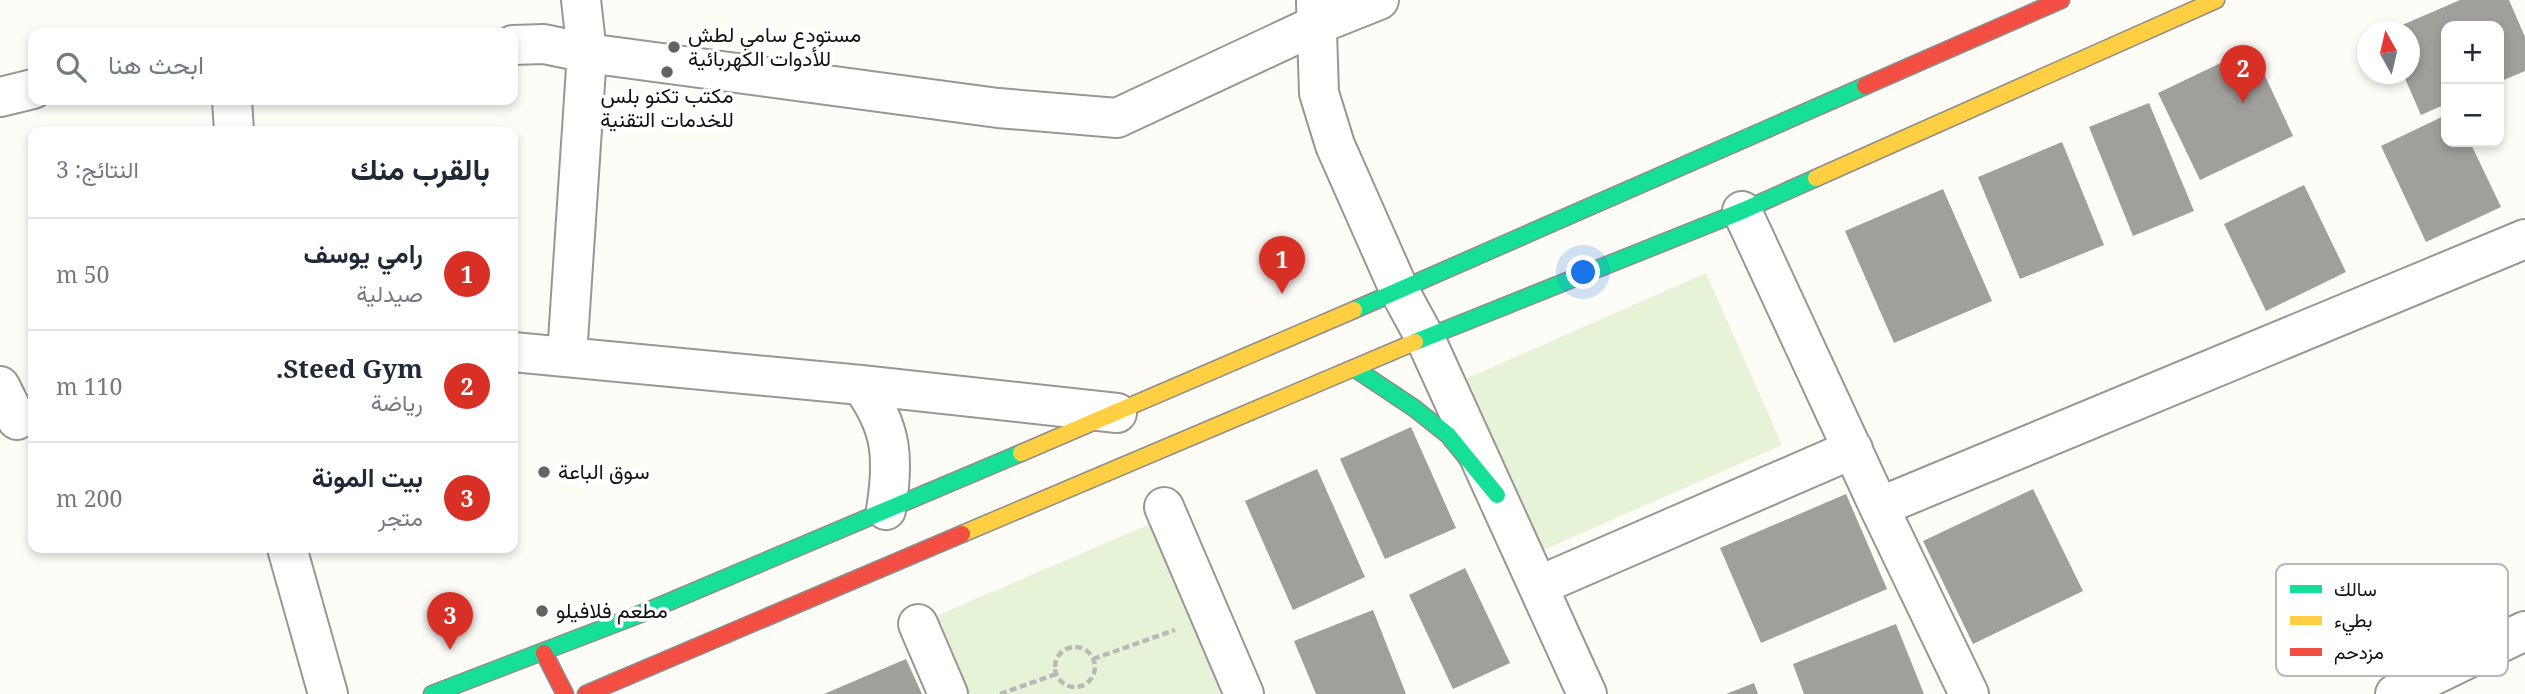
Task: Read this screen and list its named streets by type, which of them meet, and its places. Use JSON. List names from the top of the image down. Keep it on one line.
{"places":["مستودع سامي لطش للأدوات الكهربائية","مكتب تكنو بلس للخدمات التقنية","سوق الباعة","مطعم فلافيلو"],"legend":["سالك","بطيء","مزدحم"],"north":"top","page":{"map_buttons":["+","−"],"search":"ابحث هنا","pins":["2","1","3"],"heading":["بالقرب منك","النتائج: 3"],"list":[{"mark":"1","name":"رامي يوسف","note":"صيدلية","value":"50 m"},{"mark":"2","name":"Steed Gym.","note":"رياضة","value":"110 m"},{"mark":"3","name":"بيت المونة","note":"متجر","value":"200 m"}]}}
